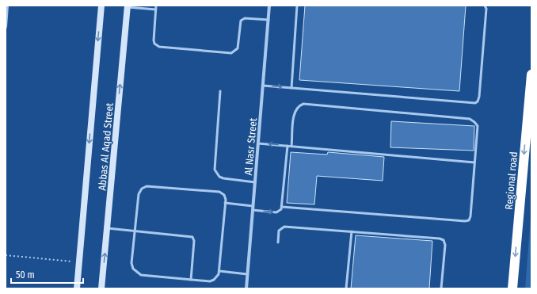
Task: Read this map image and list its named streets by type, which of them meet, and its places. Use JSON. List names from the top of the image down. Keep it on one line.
{"streets":{"highway":["Regional road"],"street":["Abbas Al Aqad Street","Al Nasr Street"]},"one_way":["Regional road"],"scale_bar":"50 m"}
